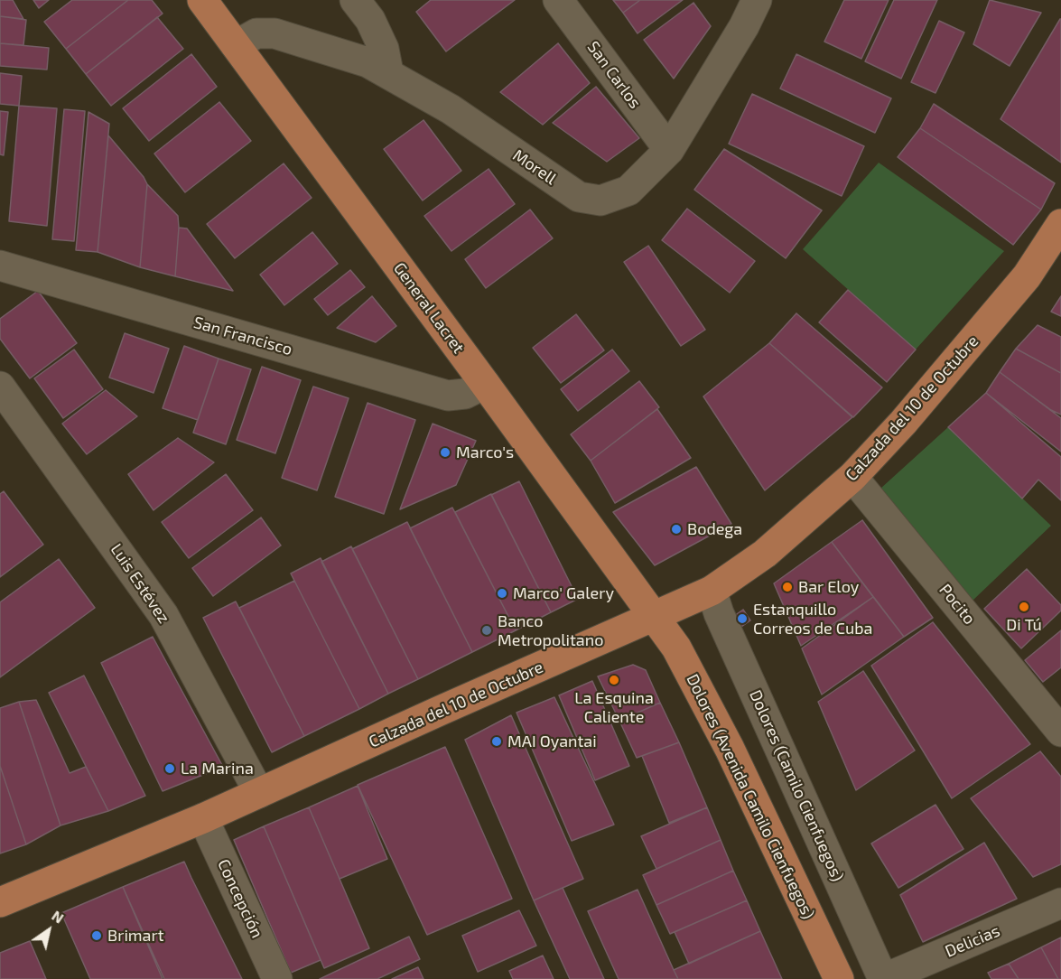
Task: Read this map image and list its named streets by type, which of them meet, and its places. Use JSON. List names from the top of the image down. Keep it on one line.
{"streets":{"main road":["General Lacret","Calzada del 10 de Octubre","Dolores (Avenida Camilo Cienfuegos)"],"street":["San Carlos","Morell","San Francisco","Luis Estévez","Pocito","Dolores (Camilo Cienfuegos)","Concepción","Delicias"]},"crossings":[["San Carlos","Morell"],["Morell","General Lacret"],["General Lacret","San Francisco"],["General Lacret","Calzada del 10 de Octubre"],["General Lacret","Dolores (Avenida Camilo Cienfuegos)"],["Calzada del 10 de Octubre","Luis Estévez"],["Calzada del 10 de Octubre","Pocito"],["Calzada del 10 de Octubre","Dolores (Camilo Cienfuegos)"],["Calzada del 10 de Octubre","Dolores (Avenida Camilo Cienfuegos)"],["Calzada del 10 de Octubre","Concepción"],["Dolores (Camilo Cienfuegos)","Delicias"]],"places":["Marco's","Bodega","Bar Eloy","Marco' Galery","Di Tú","Estanquillo Correos de Cuba","Banco Metropolitano","La Esquina Caliente","MAI Oyantai","La Marina","Brimart"],"north":"top right"}
